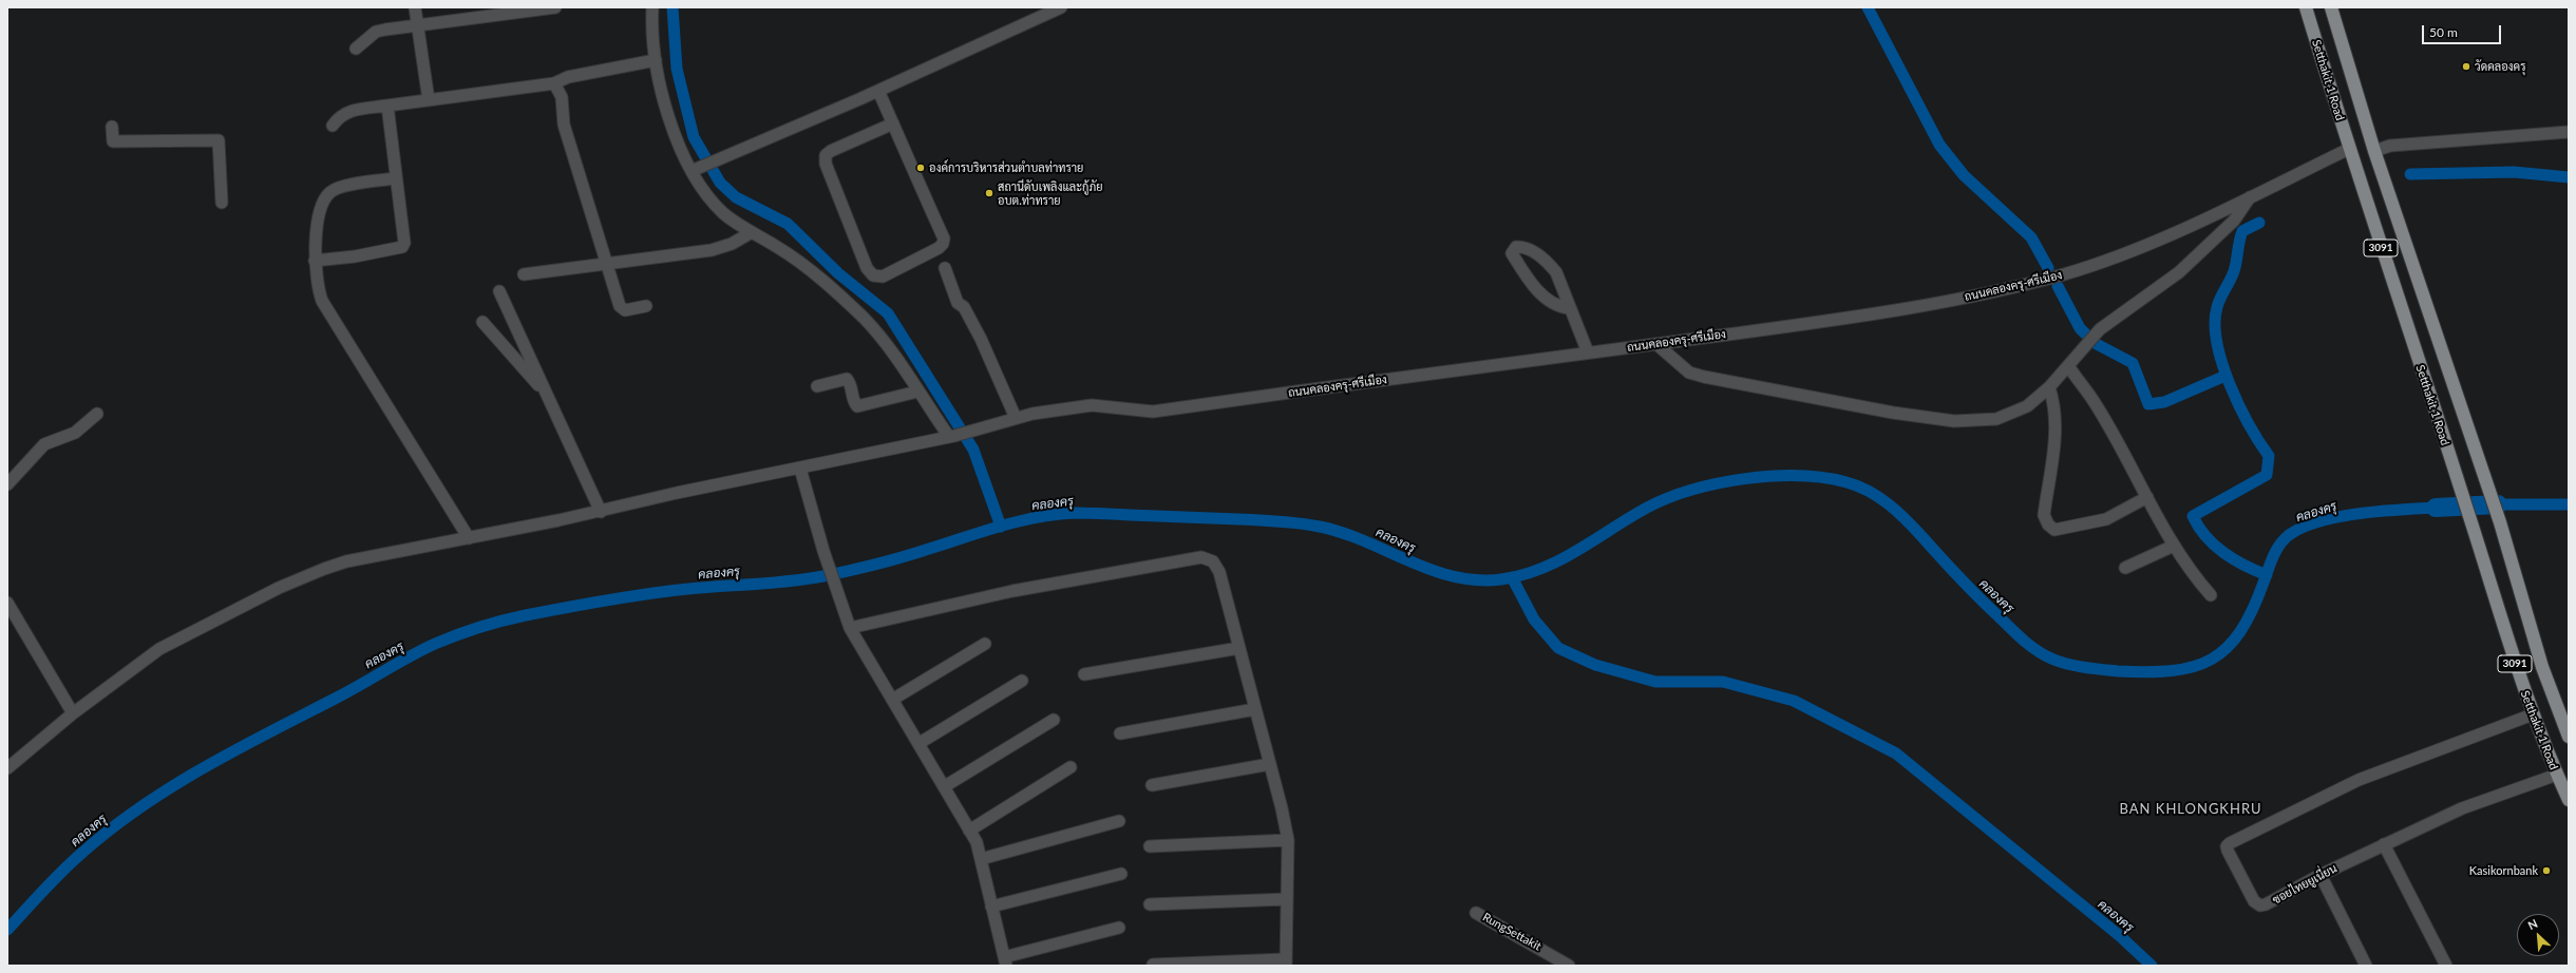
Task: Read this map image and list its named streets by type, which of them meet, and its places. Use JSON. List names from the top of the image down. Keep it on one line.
{"streets":{"main road":["Setthakit 1 Road","3091"],"street":["ถนนคลองครุ-ศรีเมือง","ซอยไทยยูเนี่ยน","RungSettakit"]},"crossings":[["Setthakit 1 Road","ถนนคลองครุ-ศรีเมือง"],["Setthakit 1 Road","ซอยไทยยูเนี่ยน"]],"districts":["BAN KHLONGKHRU"],"water":["คลองครุ"],"places":["วัดคลองครุ","องค์การบริหารส่วนตำบลท่าทราย","สถานีดับเพลิงและกู้ภัย อบต.ท่าทราย","Kasikornbank"],"scale_bar":"50 m","north":"top left"}
